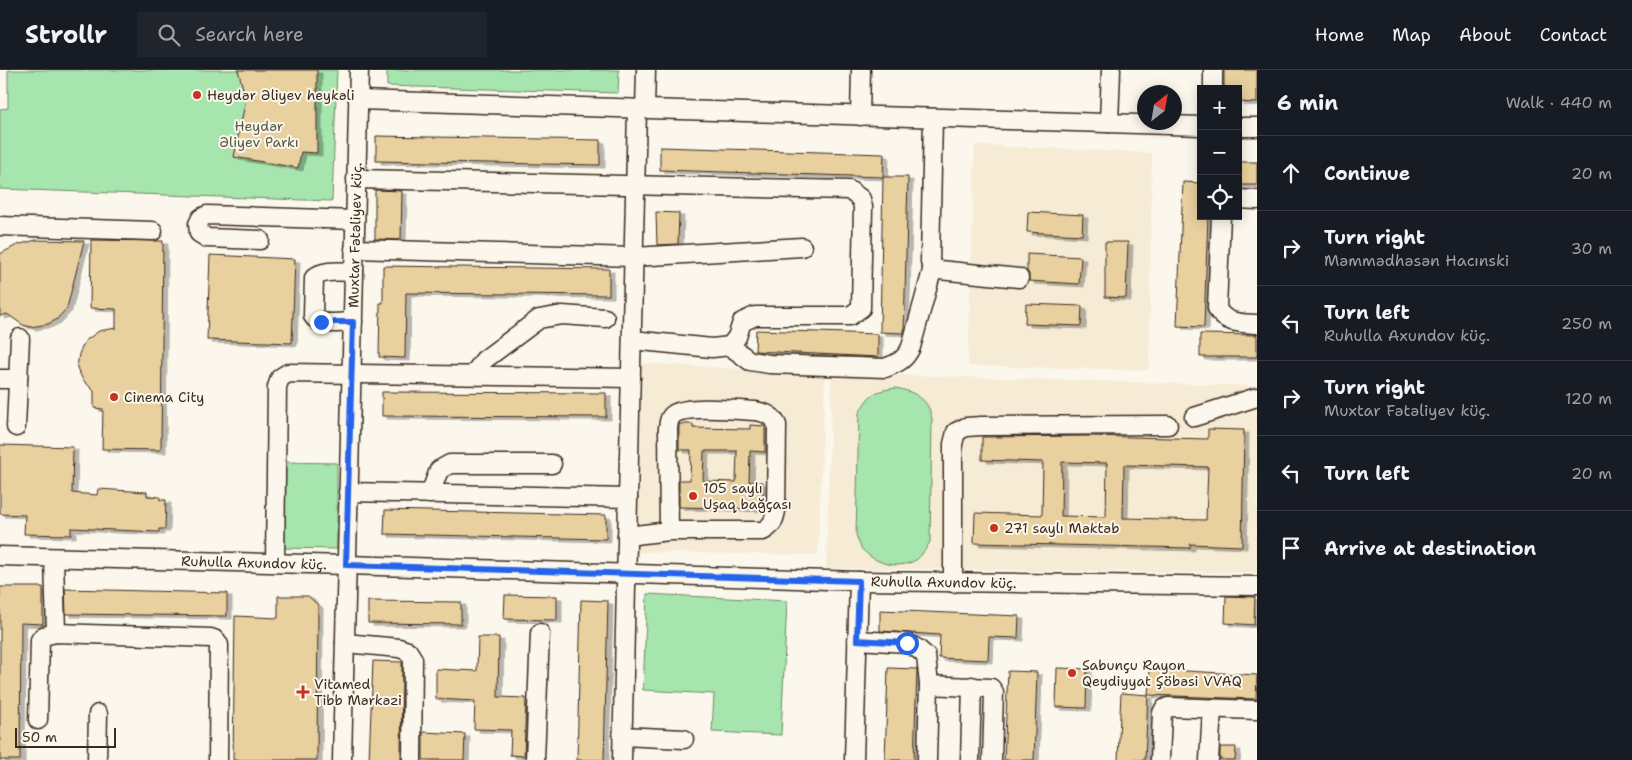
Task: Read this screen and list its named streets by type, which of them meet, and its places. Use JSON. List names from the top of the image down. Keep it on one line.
{"streets":{"street":["Muxtar Fətəliyev küç.","Ruhulla Axundov küç."]},"crossings":[["Muxtar Fətəliyev küç.","Ruhulla Axundov küç."]],"parks":["Heydər Əliyev Parkı"],"places":{"other":["Heydər Əliyev heykəli","Cinema City","105 saylı Uşaq bağçası","271 saylı Məktəb","Sabunçu Rayon Qeydiyyat Şöbəsi VVAQ"],"health":["Vitamed Tibb Mərkəzi"]},"scale_bar":"50 m","north":"top right","page":{"header":"Strollr","search":"Search here","nav":["Home","Map","About","Contact"],"heading":["6 min","Walk · 440 m"],"map_buttons":["+","−"],"list":[["Continue","20 m"],["Turn right","Məmmədhəsən Hacınski","30 m"],["Turn left","Ruhulla Axundov küç.","250 m"],["Turn right","Muxtar Fətəliyev küç.","120 m"],["Turn left","20 m"],"Arrive at destination"],"scale":"50 m"}}
